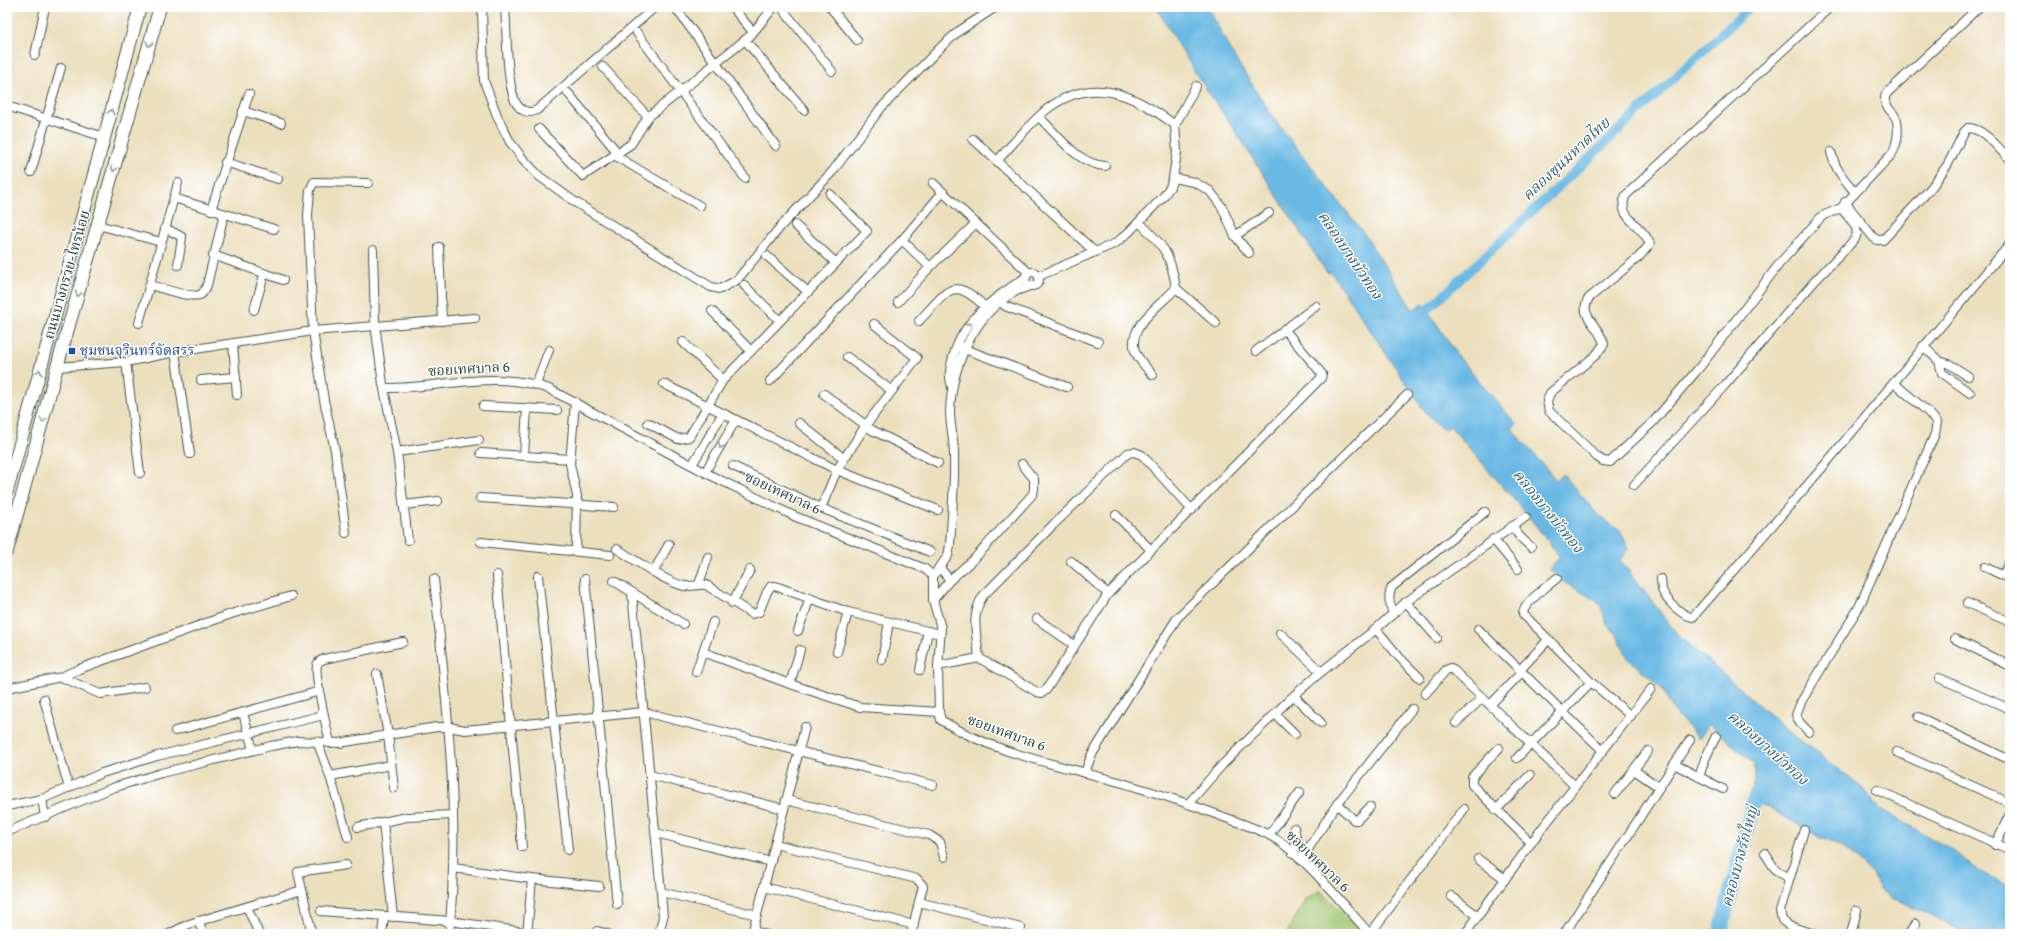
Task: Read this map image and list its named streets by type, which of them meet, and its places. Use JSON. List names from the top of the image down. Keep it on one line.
{"streets":{"main road":["ถนนบางกรวย-ไทรน้อย"],"street":["ซอยเทศบาล 6"]},"water":["คลองขุนมหาดไทย","คลองบางบัวทอง","คลองบางรักใหญ่"],"places":{"transit":["ชุมชนจุรินทร์จัดสรร"]}}
